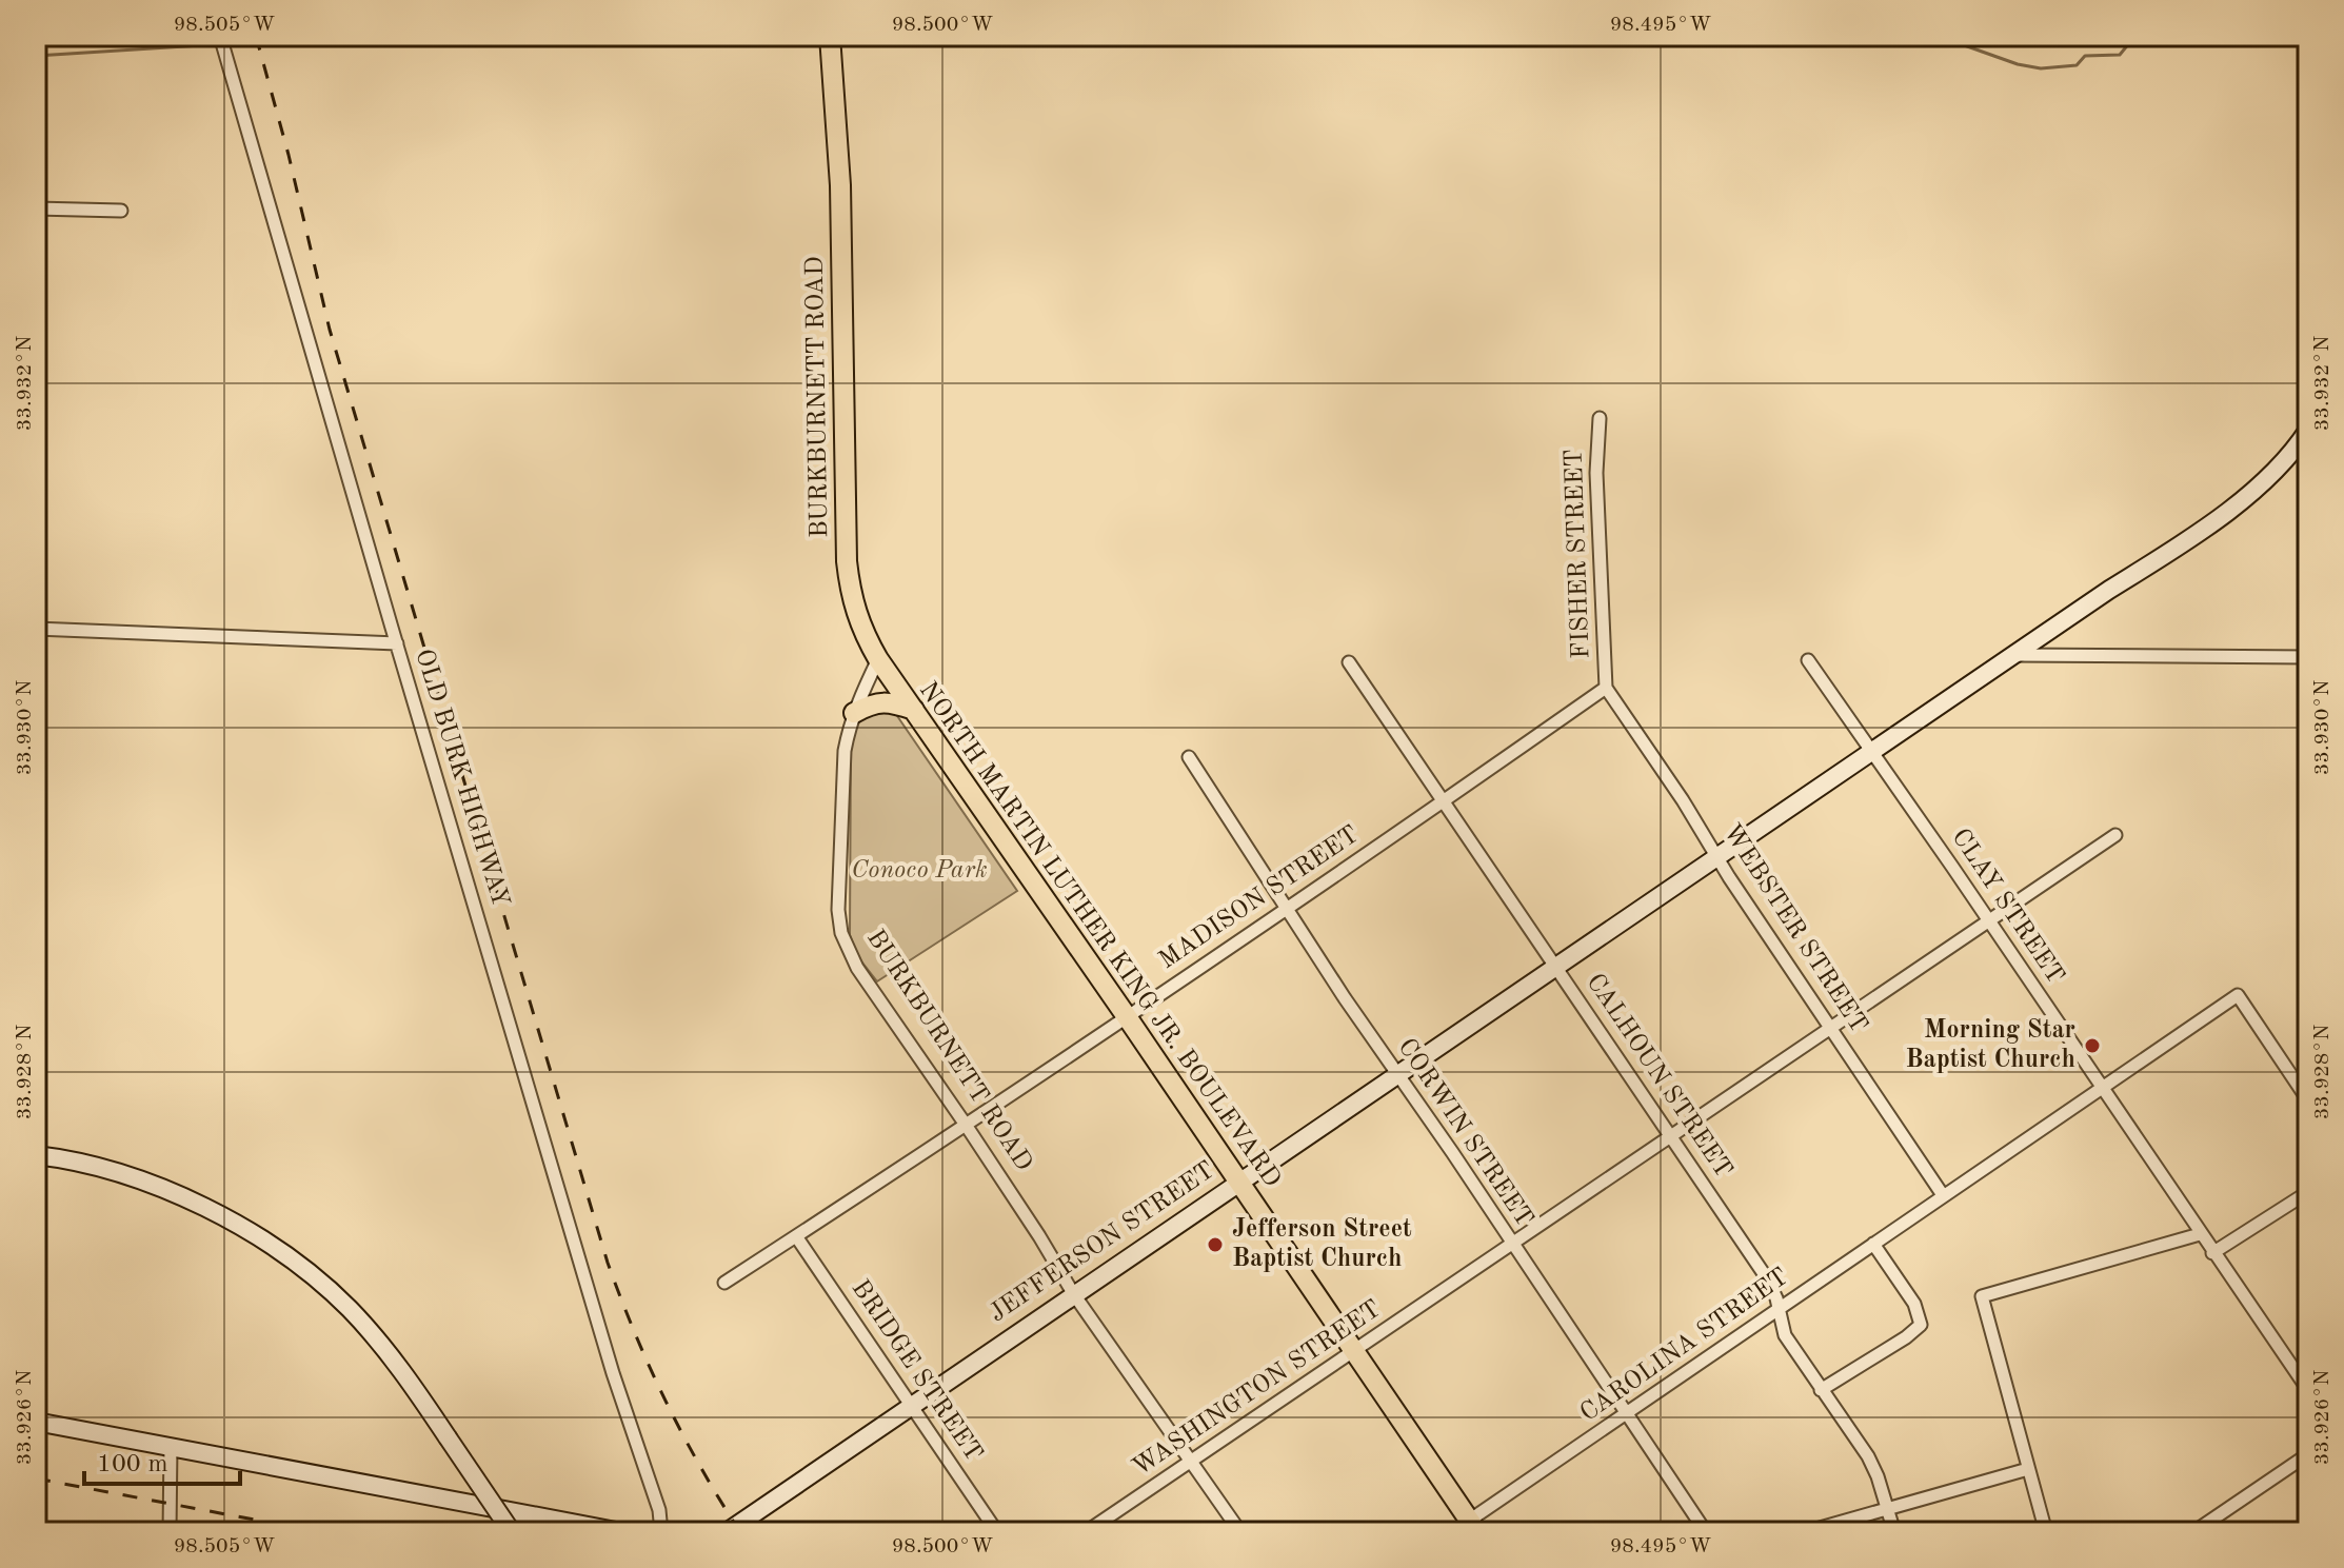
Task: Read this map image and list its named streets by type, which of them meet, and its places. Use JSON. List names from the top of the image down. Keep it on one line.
{"streets":{"main road":["BURKBURNETT ROAD","NORTH MARTIN LUTHER KING JR. BOULEVARD"],"street":["FISHER STREET","OLD BURK HIGHWAY","MADISON STREET","CLAY STREET","WEBSTER STREET","CALHOUN STREET","CORWIN STREET","JEFFERSON STREET","CAROLINA STREET","BRIDGE STREET","WASHINGTON STREET"]},"crossings":[["BURKBURNETT ROAD","MADISON STREET"],["BURKBURNETT ROAD","NORTH MARTIN LUTHER KING JR. BOULEVARD"],["BURKBURNETT ROAD","JEFFERSON STREET"],["BURKBURNETT ROAD","WASHINGTON STREET"],["FISHER STREET","MADISON STREET"],["FISHER STREET","WEBSTER STREET"],["MADISON STREET","WEBSTER STREET"],["MADISON STREET","NORTH MARTIN LUTHER KING JR. BOULEVARD"],["MADISON STREET","CALHOUN STREET"],["MADISON STREET","CORWIN STREET"],["MADISON STREET","BRIDGE STREET"],["CLAY STREET","JEFFERSON STREET"],["CLAY STREET","CAROLINA STREET"],["CLAY STREET","WASHINGTON STREET"],["WEBSTER STREET","JEFFERSON STREET"],["WEBSTER STREET","CAROLINA STREET"],["WEBSTER STREET","WASHINGTON STREET"],["NORTH MARTIN LUTHER KING JR. BOULEVARD","JEFFERSON STREET"],["NORTH MARTIN LUTHER KING JR. BOULEVARD","CAROLINA STREET"],["NORTH MARTIN LUTHER KING JR. BOULEVARD","WASHINGTON STREET"],["CALHOUN STREET","JEFFERSON STREET"],["CALHOUN STREET","CAROLINA STREET"],["CALHOUN STREET","WASHINGTON STREET"],["CORWIN STREET","JEFFERSON STREET"],["CORWIN STREET","CAROLINA STREET"],["CORWIN STREET","WASHINGTON STREET"],["JEFFERSON STREET","BRIDGE STREET"]],"parks":["Conoco Park"],"places":["Morning Star Baptist Church","Jefferson Street Baptist Church"],"scale_bar":"100 m","coordinates":["98.505°W","98.500°W","98.495°W","33.932°N","33.930°N","33.928°N","33.926°N"]}
